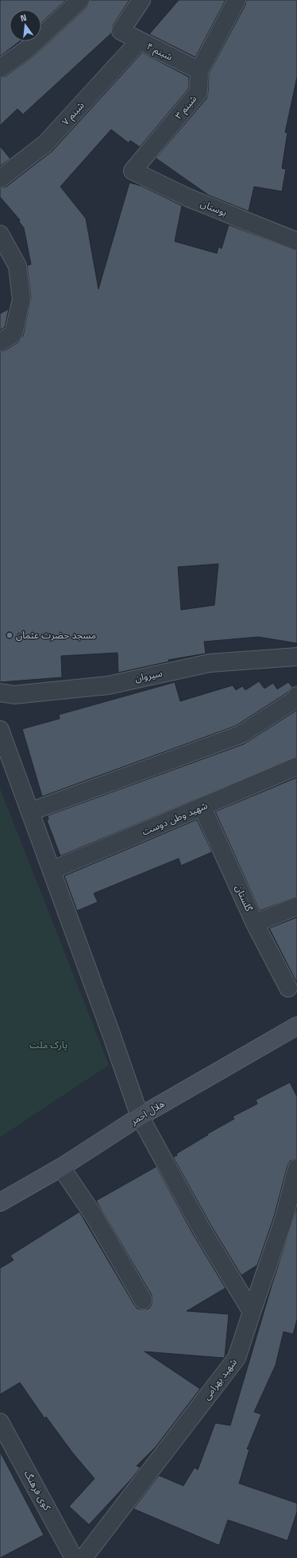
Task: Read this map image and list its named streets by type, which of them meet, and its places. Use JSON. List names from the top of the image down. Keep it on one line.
{"streets":{"main road":["هلال احمر"],"street":["شبنم ۴","شبنم ۳","شبنم ۷","بوستان","سیروان","شهید وطن دوست","گلستان","شهید بهرامی","کوی فرهنگ"]},"crossings":[["شبنم ۴","شبنم ۳"],["شبنم ۴","شبنم ۷"],["شبنم ۳","بوستان"],["شهید وطن دوست","گلستان"]],"parks":["پارک ملت"],"places":["مسجد حضرت عثمان"],"north":"top"}
